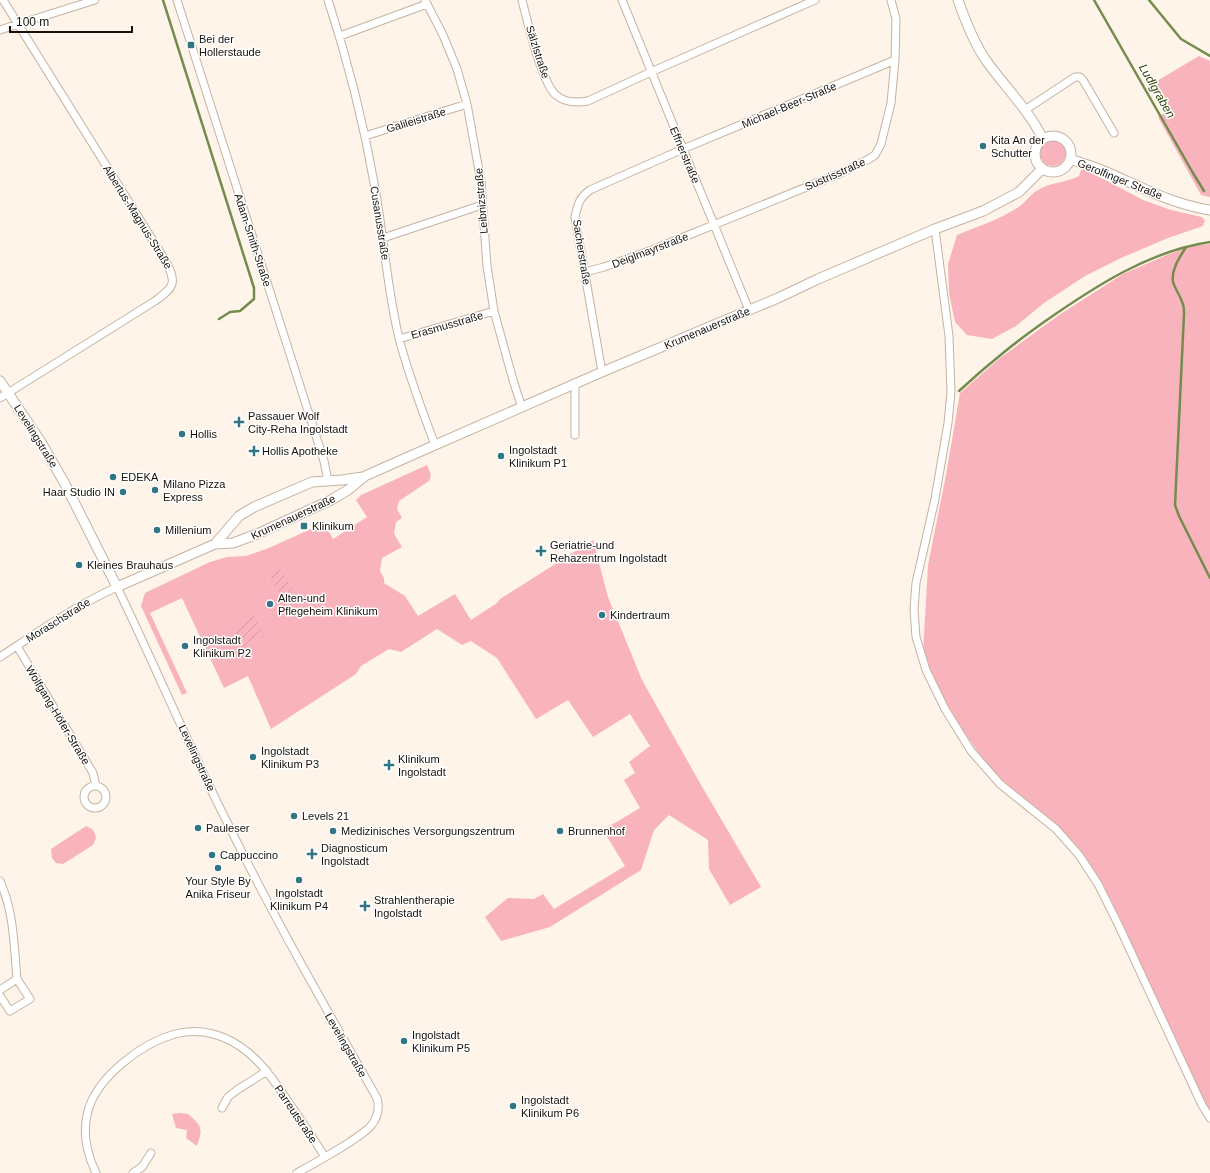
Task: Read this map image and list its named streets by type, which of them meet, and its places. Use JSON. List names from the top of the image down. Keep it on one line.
{"streets":{"street":["Sälzlstraße","Michael-Beer-Straße","Galileistraße","Effnerstraße","Sustrisstraße","Gerolfinger Straße","Leibnizstraße","Albertus-Magnus-Straße","Cusanusstraße","Adam-Smith-Straße","Deiglmayrstraße","Sacherstraße","Erasmusstraße","Krumenauerstraße","Levelingstraße","Moraschstraße","Wolfgang-Höfer-Straße","Parreutstraße"]},"crossings":[["Sälzlstraße","Effnerstraße"],["Michael-Beer-Straße","Effnerstraße"],["Michael-Beer-Straße","Sustrisstraße"],["Michael-Beer-Straße","Sacherstraße"],["Galileistraße","Leibnizstraße"],["Galileistraße","Cusanusstraße"],["Effnerstraße","Sustrisstraße"],["Effnerstraße","Deiglmayrstraße"],["Effnerstraße","Sacherstraße"],["Effnerstraße","Krumenauerstraße"],["Sustrisstraße","Deiglmayrstraße"],["Gerolfinger Straße","Krumenauerstraße"],["Leibnizstraße","Erasmusstraße"],["Leibnizstraße","Krumenauerstraße"],["Albertus-Magnus-Straße","Levelingstraße"],["Cusanusstraße","Erasmusstraße"],["Cusanusstraße","Krumenauerstraße"],["Adam-Smith-Straße","Krumenauerstraße"],["Deiglmayrstraße","Sacherstraße"],["Sacherstraße","Krumenauerstraße"],["Krumenauerstraße","Levelingstraße"],["Krumenauerstraße","Moraschstraße"],["Levelingstraße","Moraschstraße"],["Levelingstraße","Parreutstraße"],["Moraschstraße","Wolfgang-Höfer-Straße"]],"water":["Ludlgraben"],"places":{"transit":["Bei der Hollerstaude","Klinikum"],"other":["Kita An der Schutter","Hollis","Ingolstadt Klinikum P1","EDEKA","Milano Pizza Express","Haar Studio IN","Millenium","Kleines Brauhaus","Alten-und Pflegeheim Klinikum","Kindertraum","Ingolstadt Klinikum P2","Ingolstadt Klinikum P3","Levels 21","Pauleser","Medizinisches Versorgungszentrum","Brunnenhof","Cappuccino","Your Style By Anika Friseur","Ingolstadt Klinikum P4","Ingolstadt Klinikum P5","Ingolstadt Klinikum P6"],"health":["Passauer Wolf City-Reha Ingolstadt","Hollis Apotheke","Geriatrie-und Rehazentrum Ingolstadt","Klinikum Ingolstadt","Diagnosticum Ingolstadt","Strahlentherapie Ingolstadt"]},"scale_bar":"100 m"}
